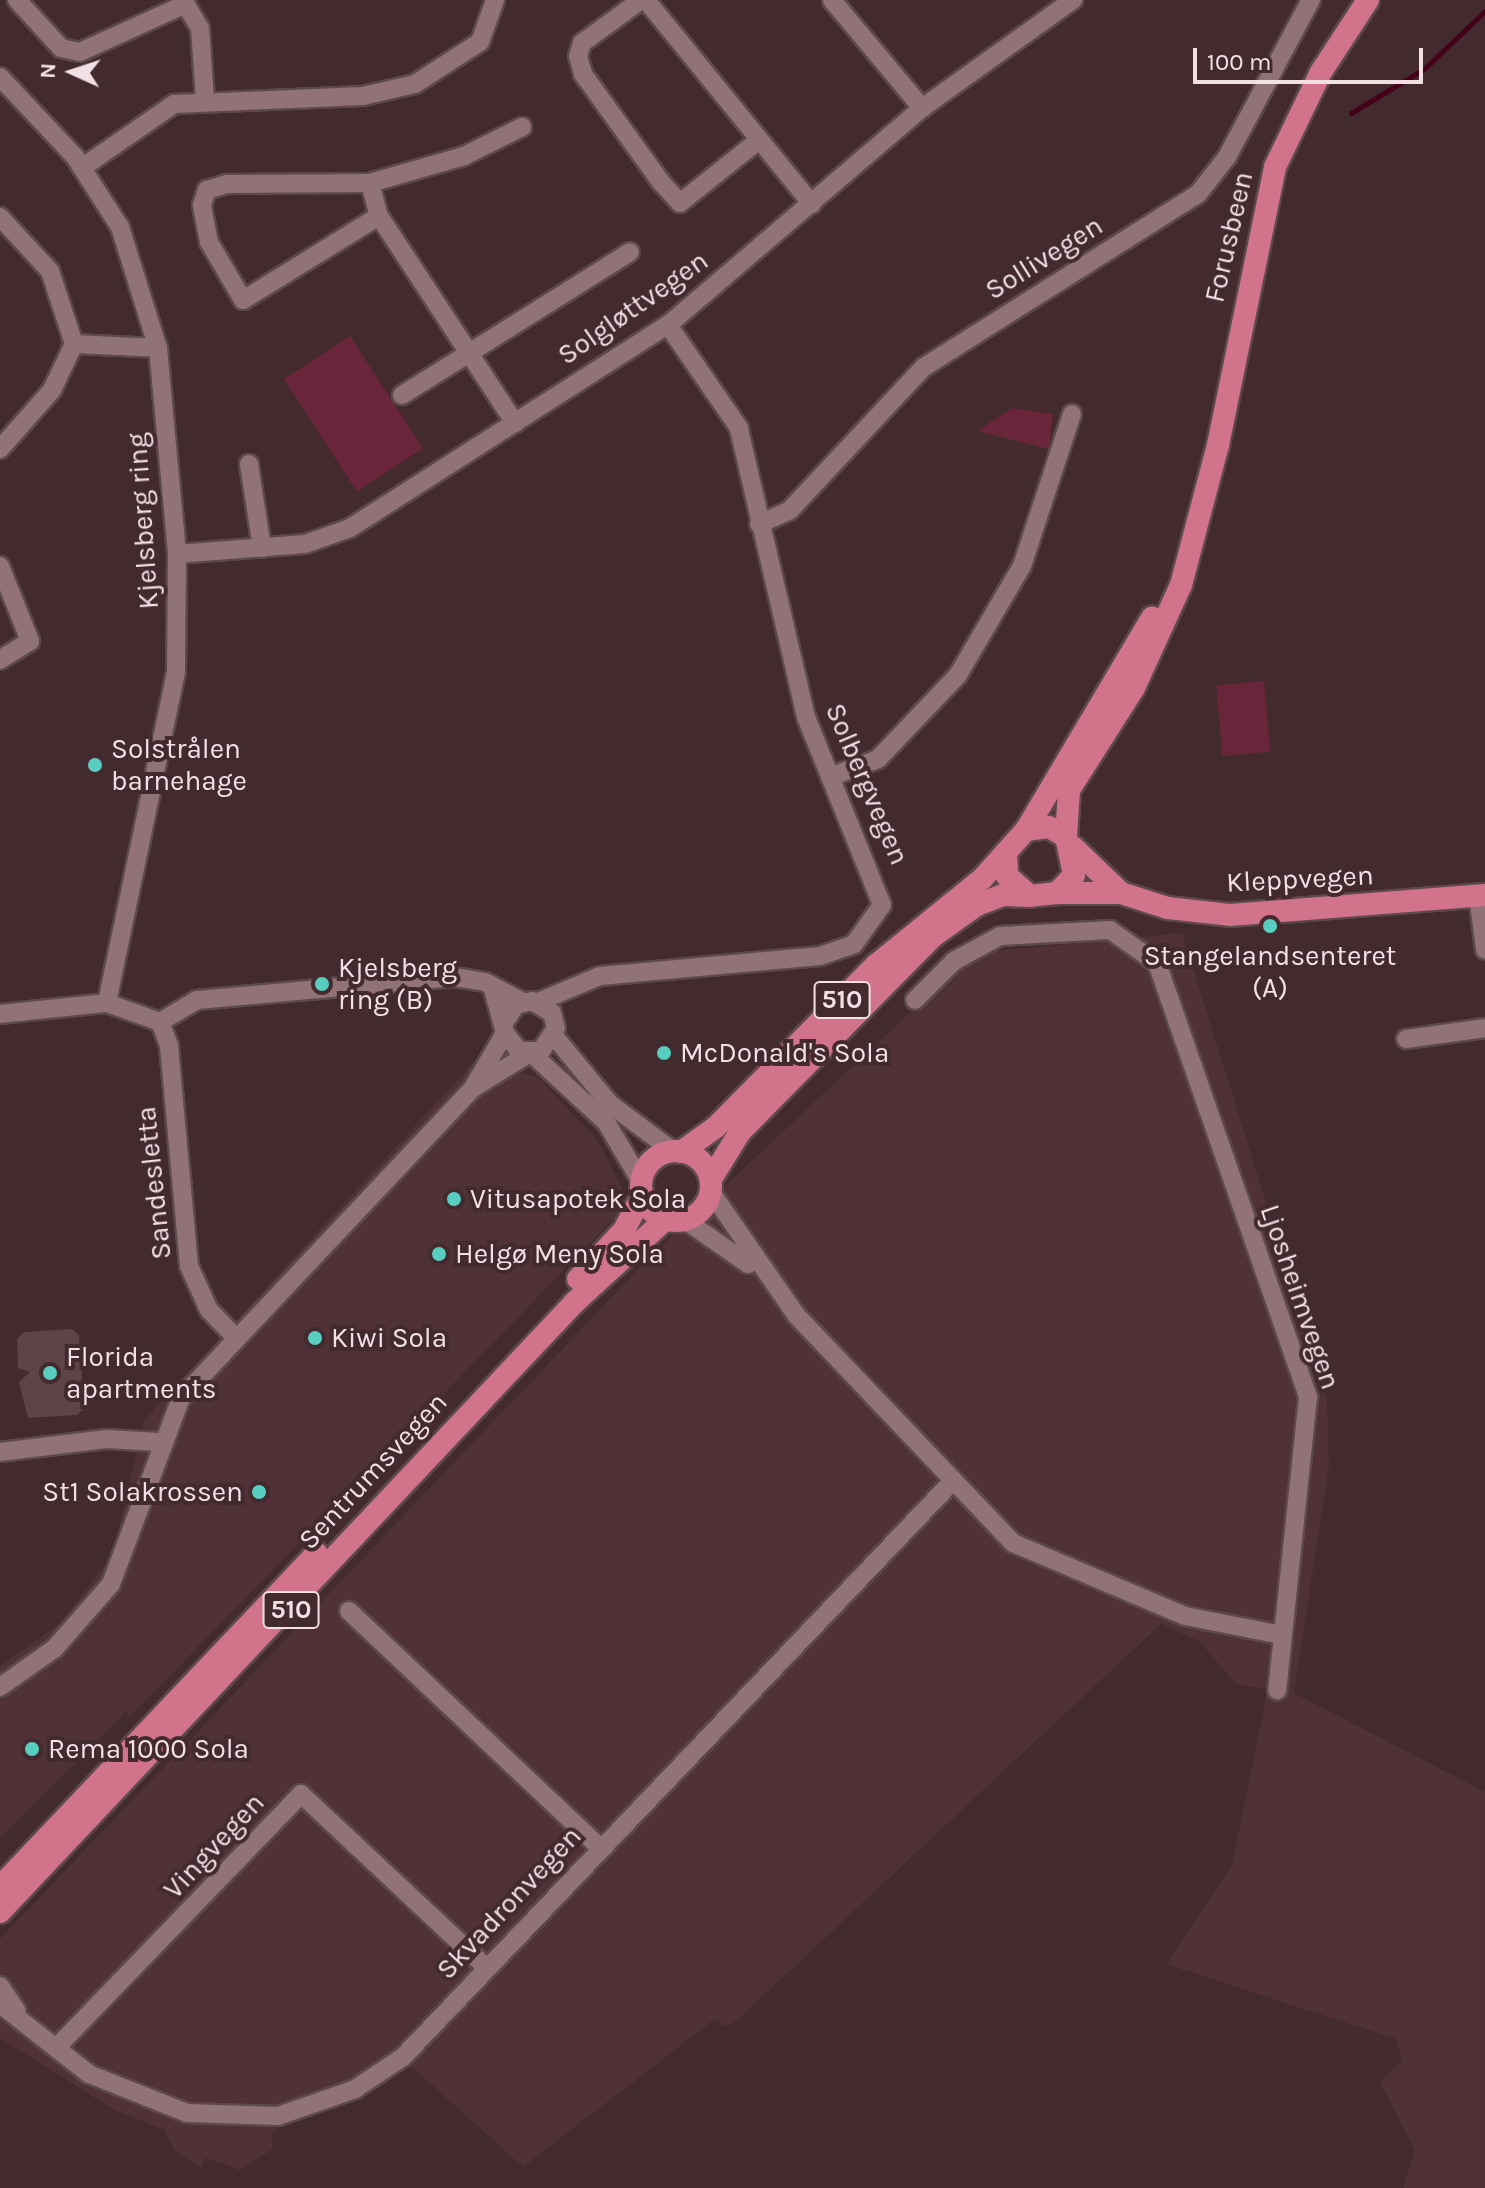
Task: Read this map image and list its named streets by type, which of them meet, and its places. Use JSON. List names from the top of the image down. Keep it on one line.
{"streets":{"main road":["Forusbeen","Kleppvegen","510","Sentrumsvegen"],"street":["Sollivegen","Solgløttvegen","Kjelsberg ring","Solbergvegen","Sandesletta","Ljosheimvegen","Vingvegen","Skvadronvegen"]},"crossings":[["Forusbeen","Kleppvegen"],["Forusbeen","510"],["Forusbeen","Sentrumsvegen"],["Sollivegen","Solbergvegen"],["Solgløttvegen","Kjelsberg ring"],["Solgløttvegen","Solbergvegen"],["Kleppvegen","510"],["Kleppvegen","Sentrumsvegen"],["510","Sentrumsvegen"],["Vingvegen","Skvadronvegen"]],"places":["Solstrålen barnehage","Stangelandsenteret (A)","Kjelsberg ring (B)","McDonald's Sola","Vitusapotek Sola","Helgø Meny Sola","Kiwi Sola","Florida apartments","St1 Solakrossen","Rema 1000 Sola"],"scale_bar":"100 m","north":"left"}
